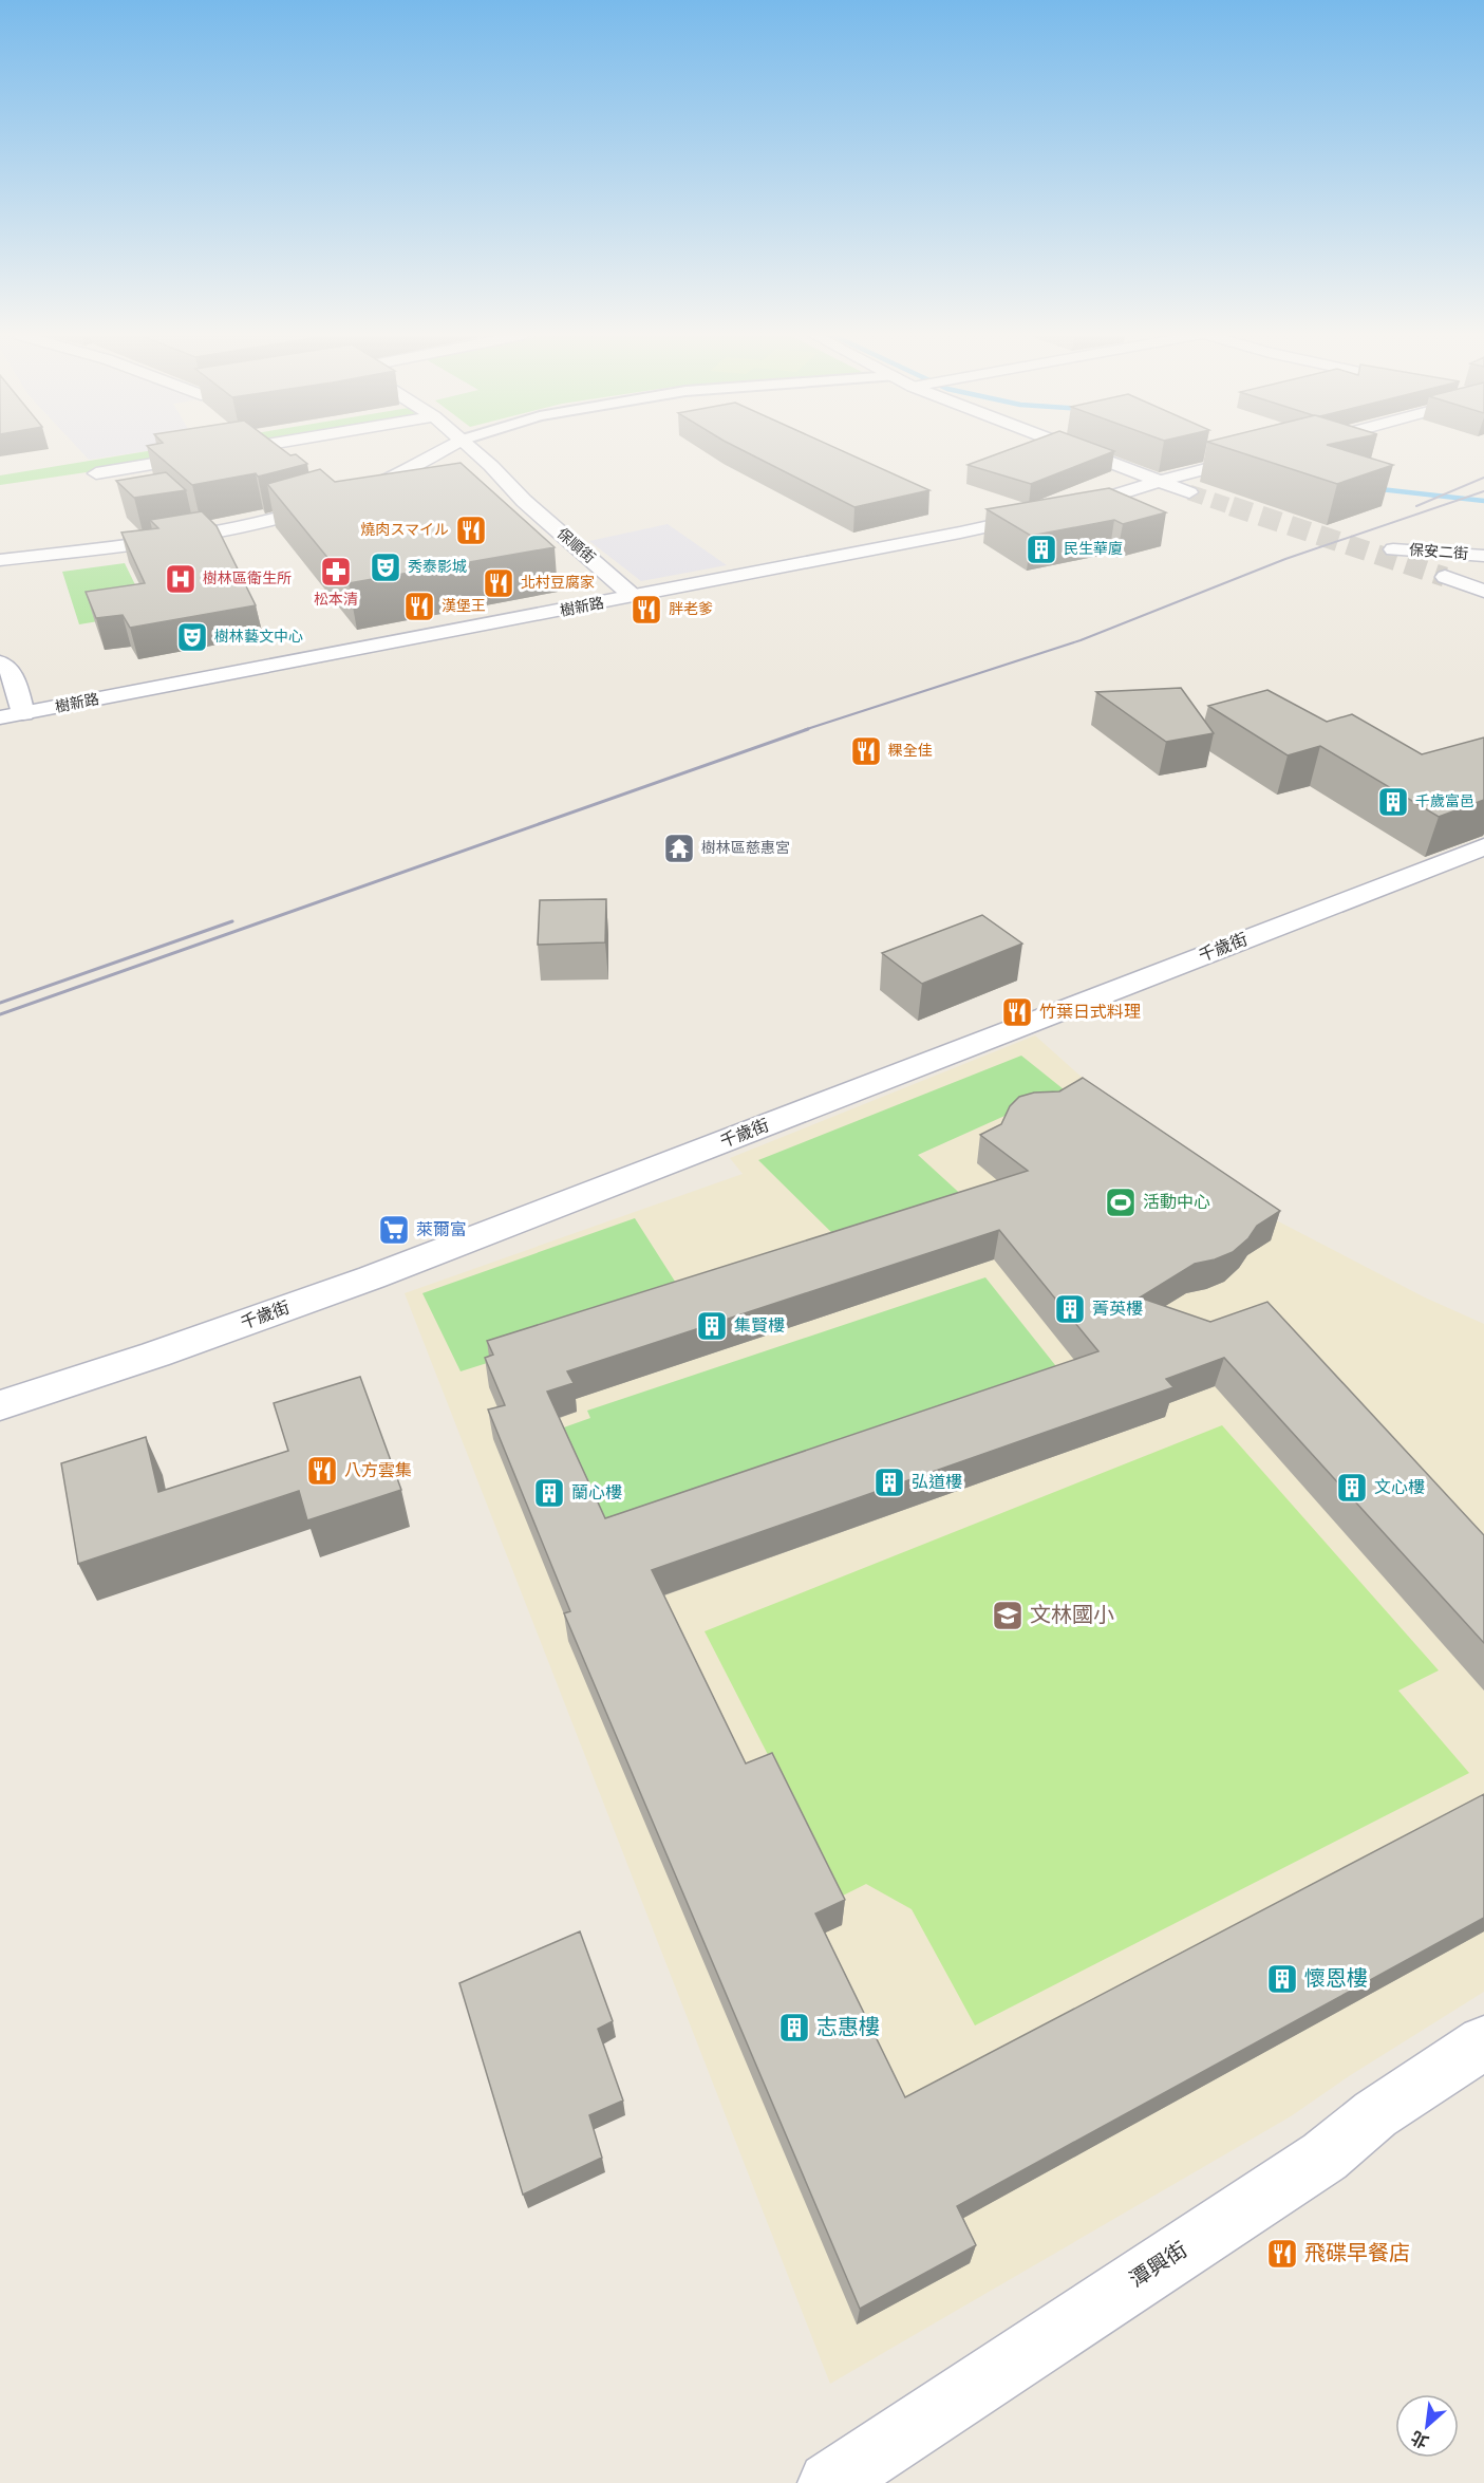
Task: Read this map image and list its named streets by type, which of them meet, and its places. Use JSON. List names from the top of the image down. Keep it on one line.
{"streets":{"street":["保順街","保安二街","樹新路","千歲街","潭興街"]},"crossings":[["保順街","樹新路"]],"places":{"restaurant":["燒肉スマイル","北村豆腐家","漢堡王","胖老爹","粿全佳","竹葉日式料理","八方雲集","飛碟早餐店"],"building":["民生華廈","千歲富邑","菁英樓","集賢樓","弘道樓","文心樓","蘭心樓","懷恩樓","志惠樓"],"theatre":["秀泰影城","樹林藝文中心"],"pharmacy":["松本清"],"hospital":["樹林區衛生所"],"temple":["樹林區慈惠宮"],"sports":["活動中心"],"supermarket":["萊爾富"],"school or university":["文林國小"]},"north":"bottom left"}
